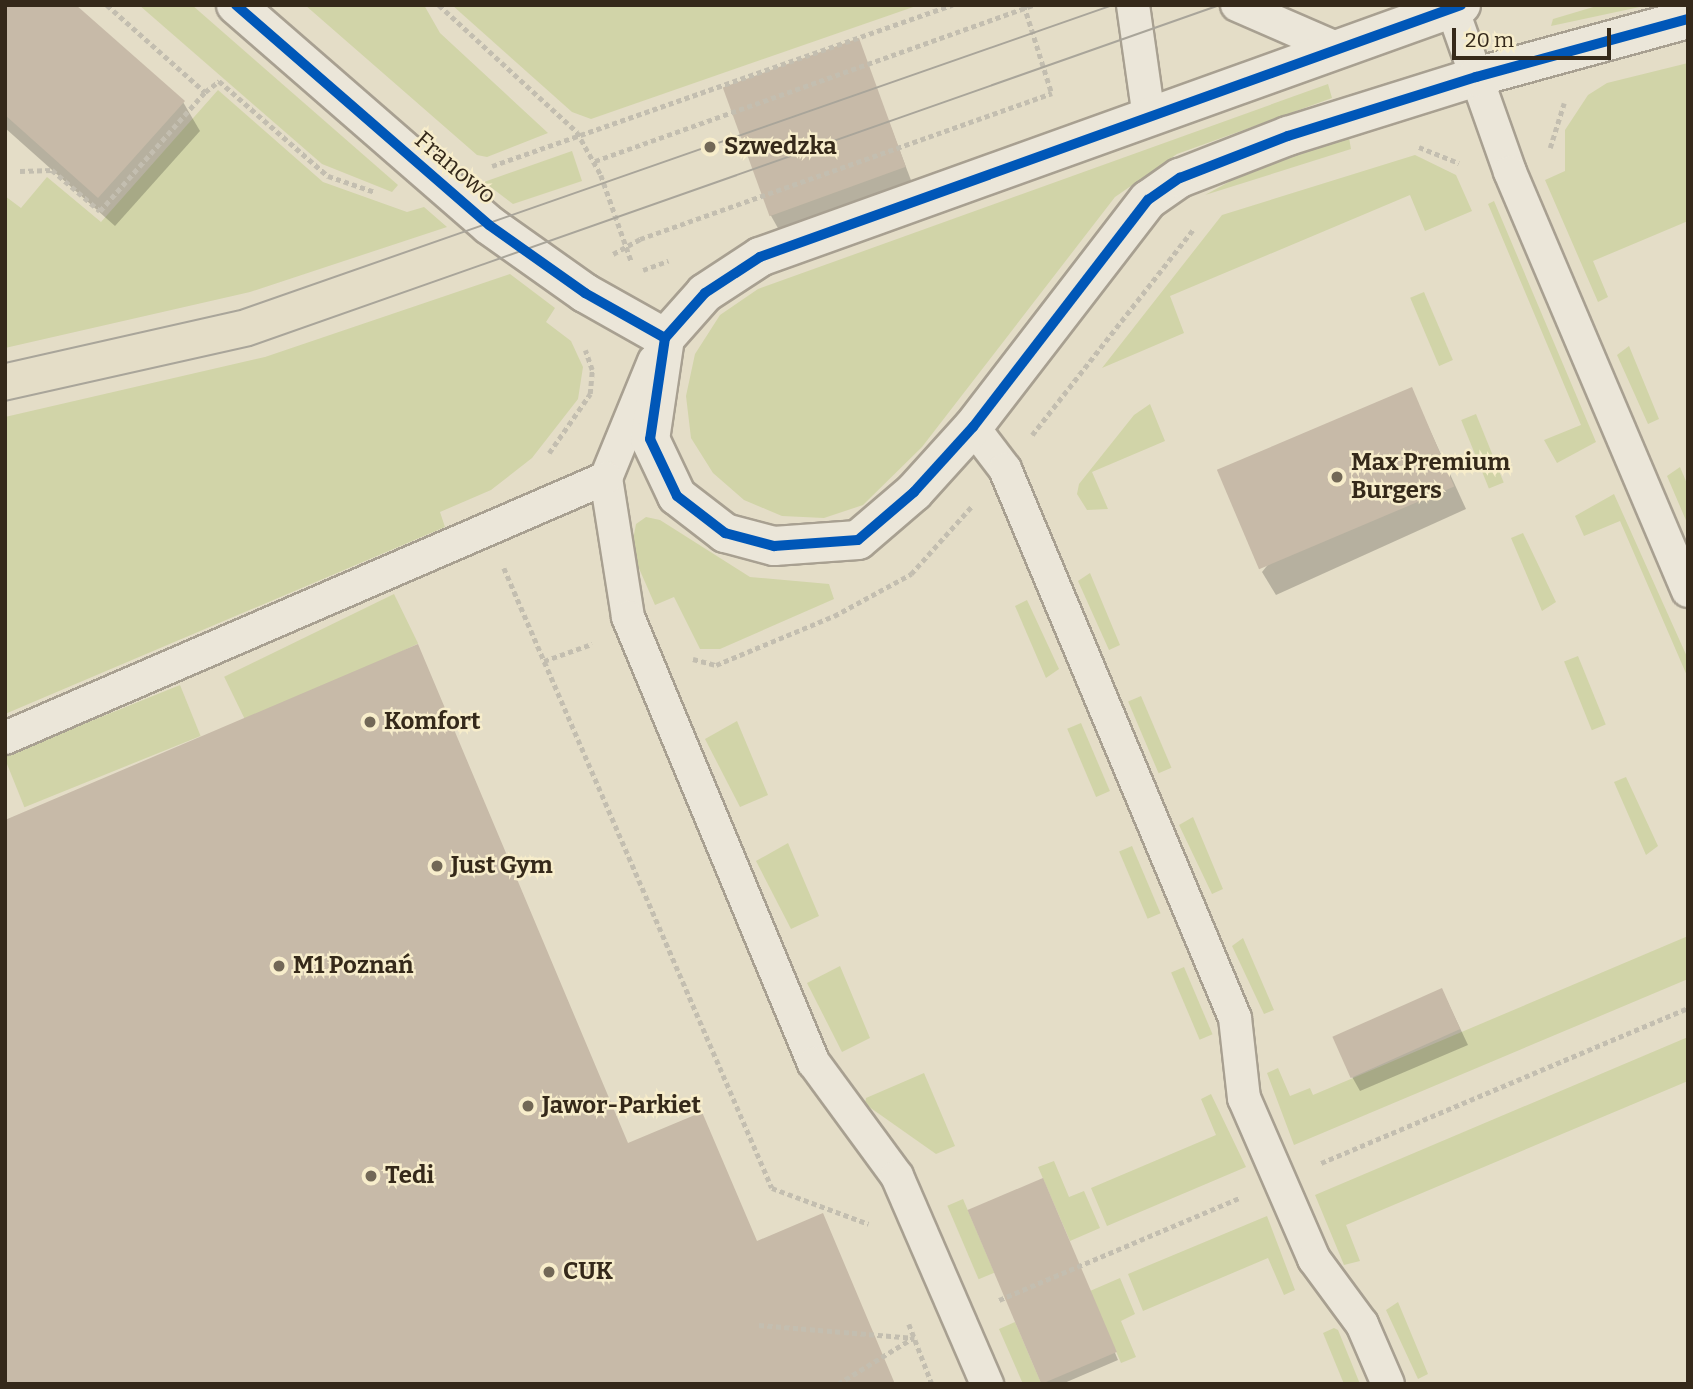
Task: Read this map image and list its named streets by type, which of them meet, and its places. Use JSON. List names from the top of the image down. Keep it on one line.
{"streets":{"street":["Franowo"]},"places":["Szwedzka","Max Premium Burgers","Komfort","Just Gym","M1 Poznań","Jawor-Parkiet","Tedi","CUK"],"scale_bar":"20 m"}
